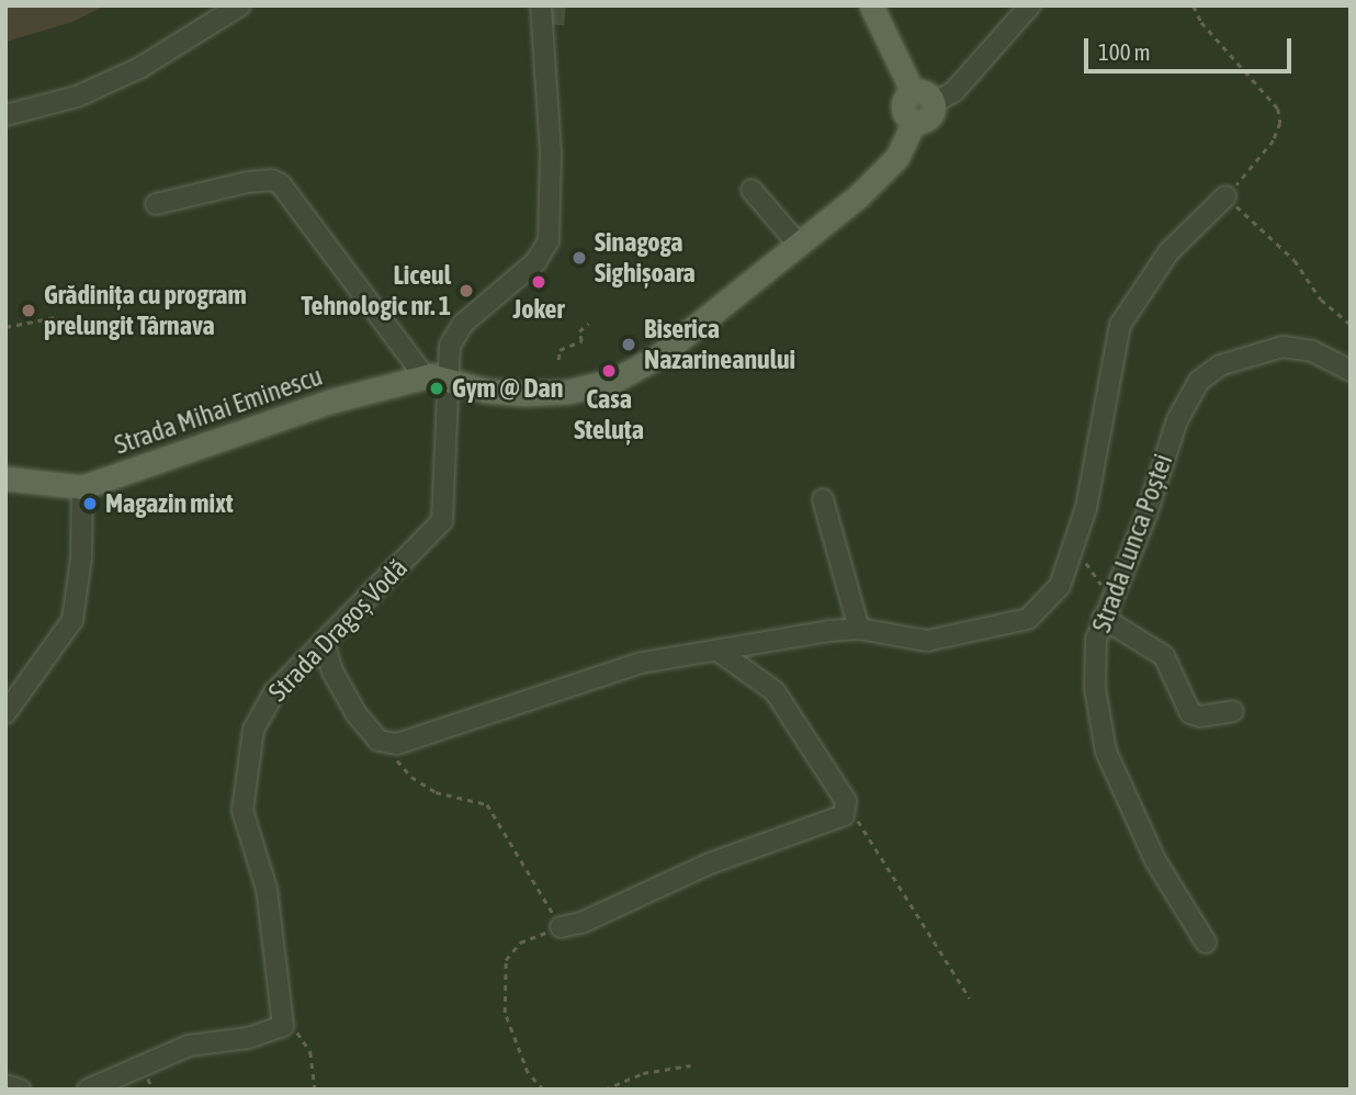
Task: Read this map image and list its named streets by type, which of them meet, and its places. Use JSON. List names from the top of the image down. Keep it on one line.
{"streets":{"main road":["Strada Mihai Eminescu"],"street":["Strada Lunca Poștei","Strada Dragoș Vodă"]},"crossings":[["Strada Mihai Eminescu","Strada Dragoș Vodă"]],"places":["Sinagoga Sighișoara","Joker","Liceul Tehnologic nr. 1","Grădinița cu program prelungit Târnava","Biserica Nazarineanului","Casa Steluța","Gym @ Dan","Magazin mixt"],"scale_bar":"100 m"}
